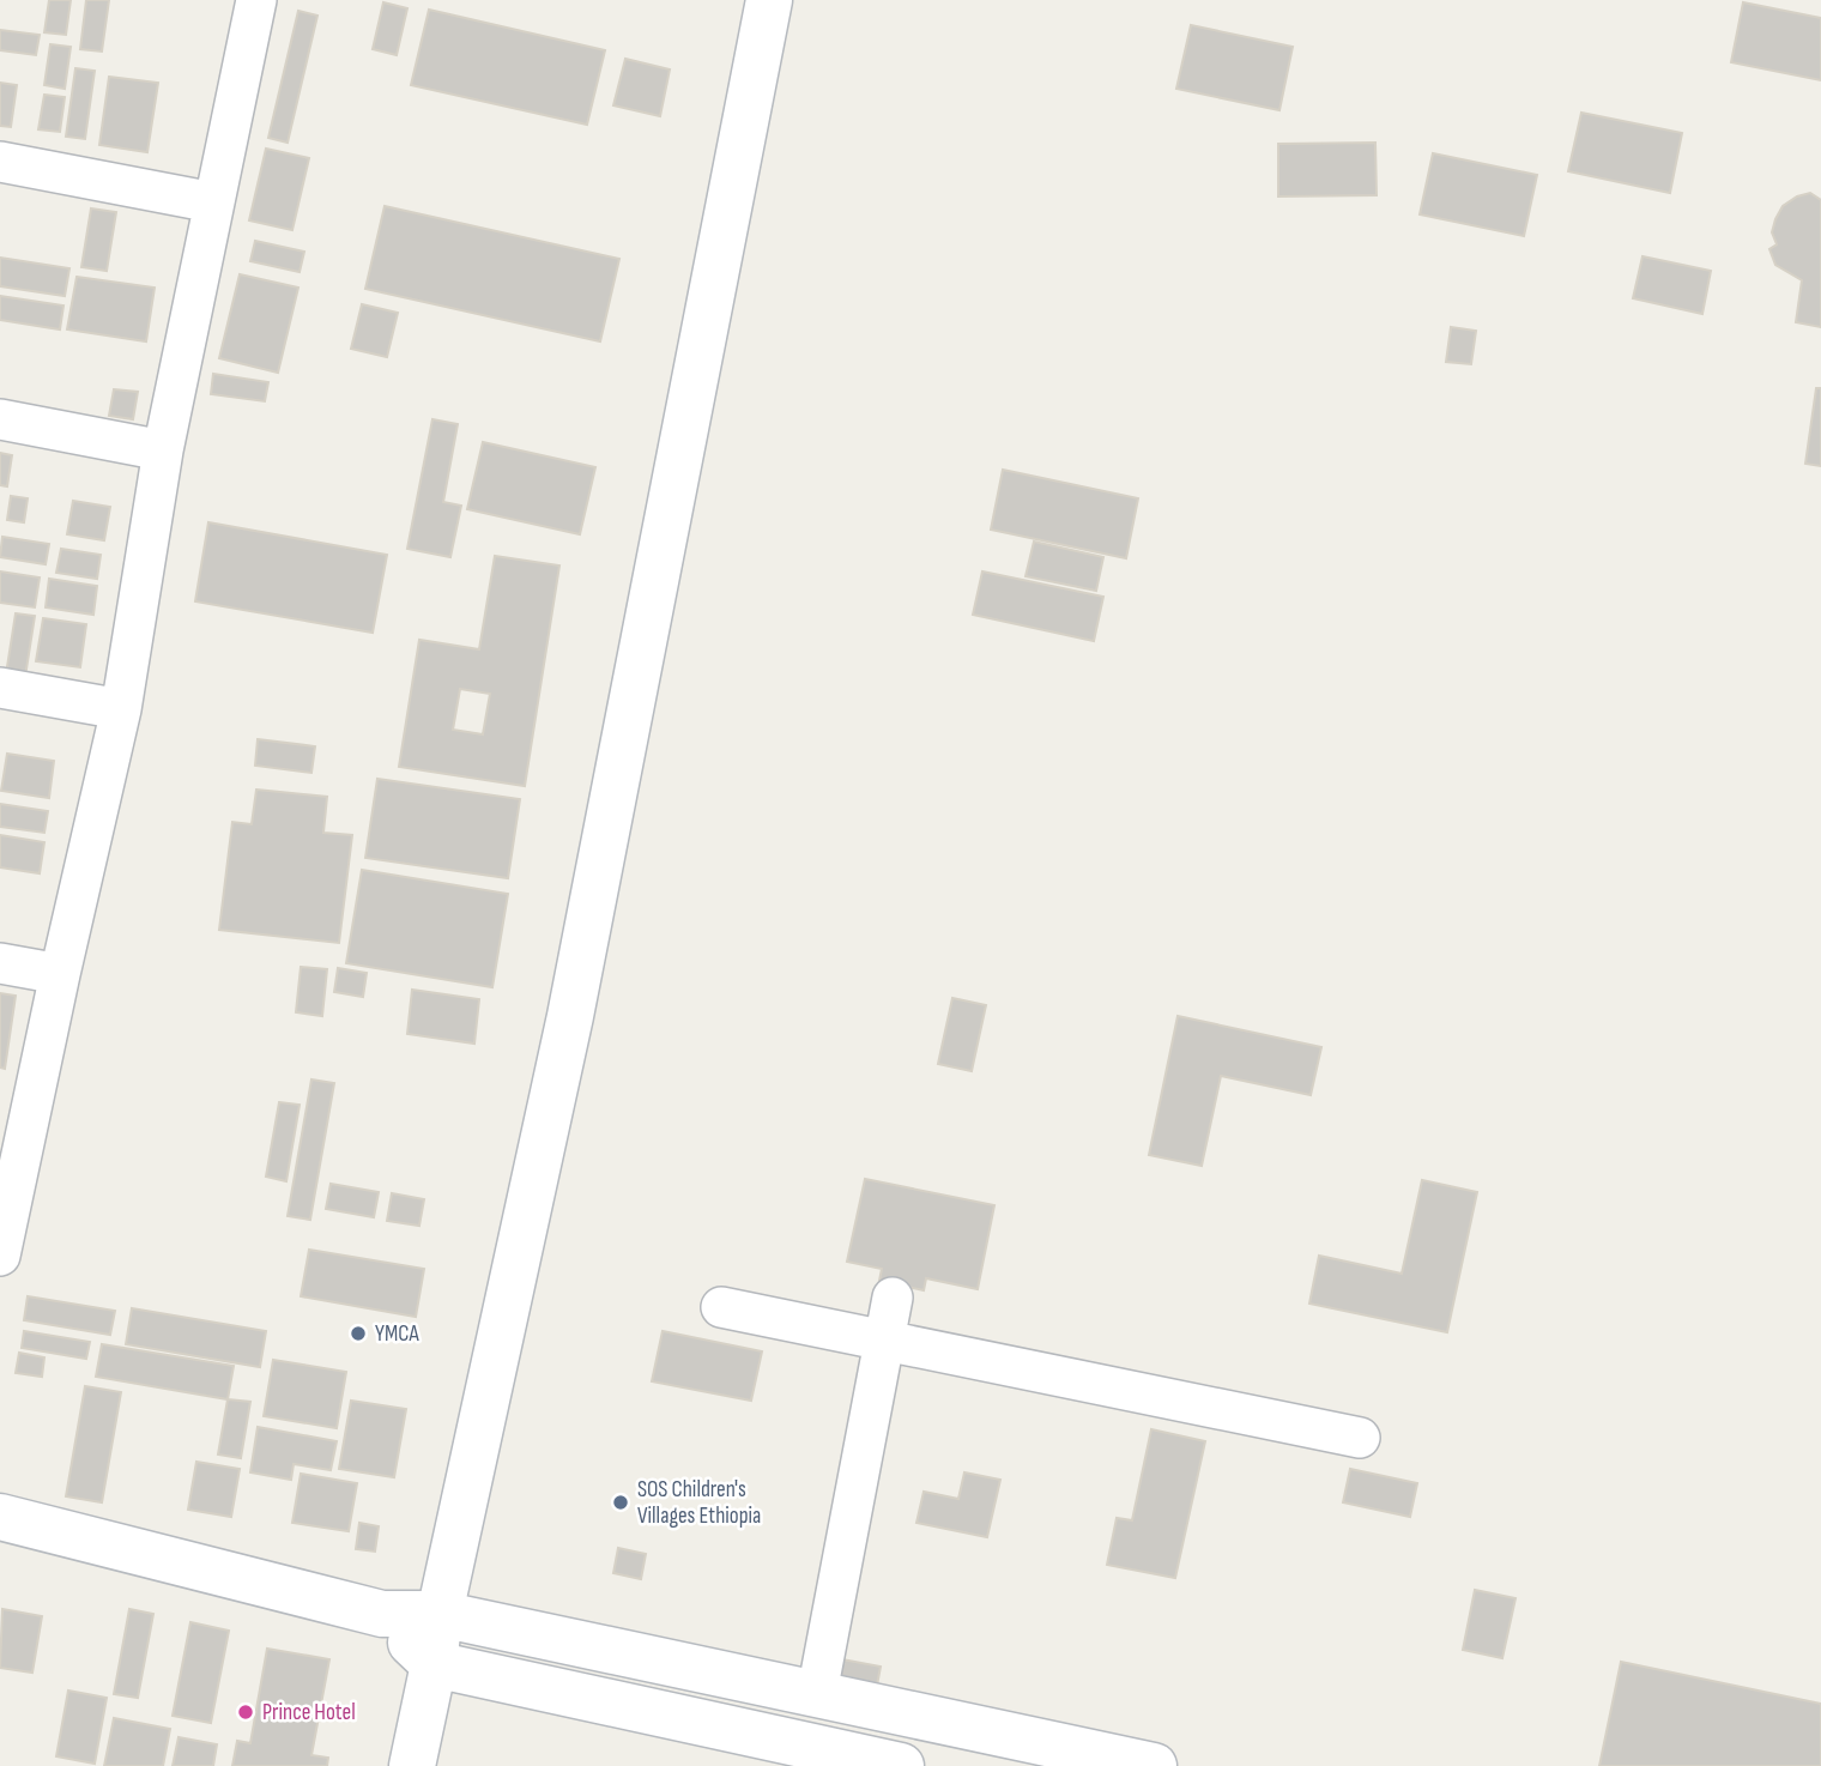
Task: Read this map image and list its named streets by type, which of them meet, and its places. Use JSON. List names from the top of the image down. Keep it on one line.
{"places":["YMCA","SOS Children's Villages Ethiopia","Prince Hotel"]}
